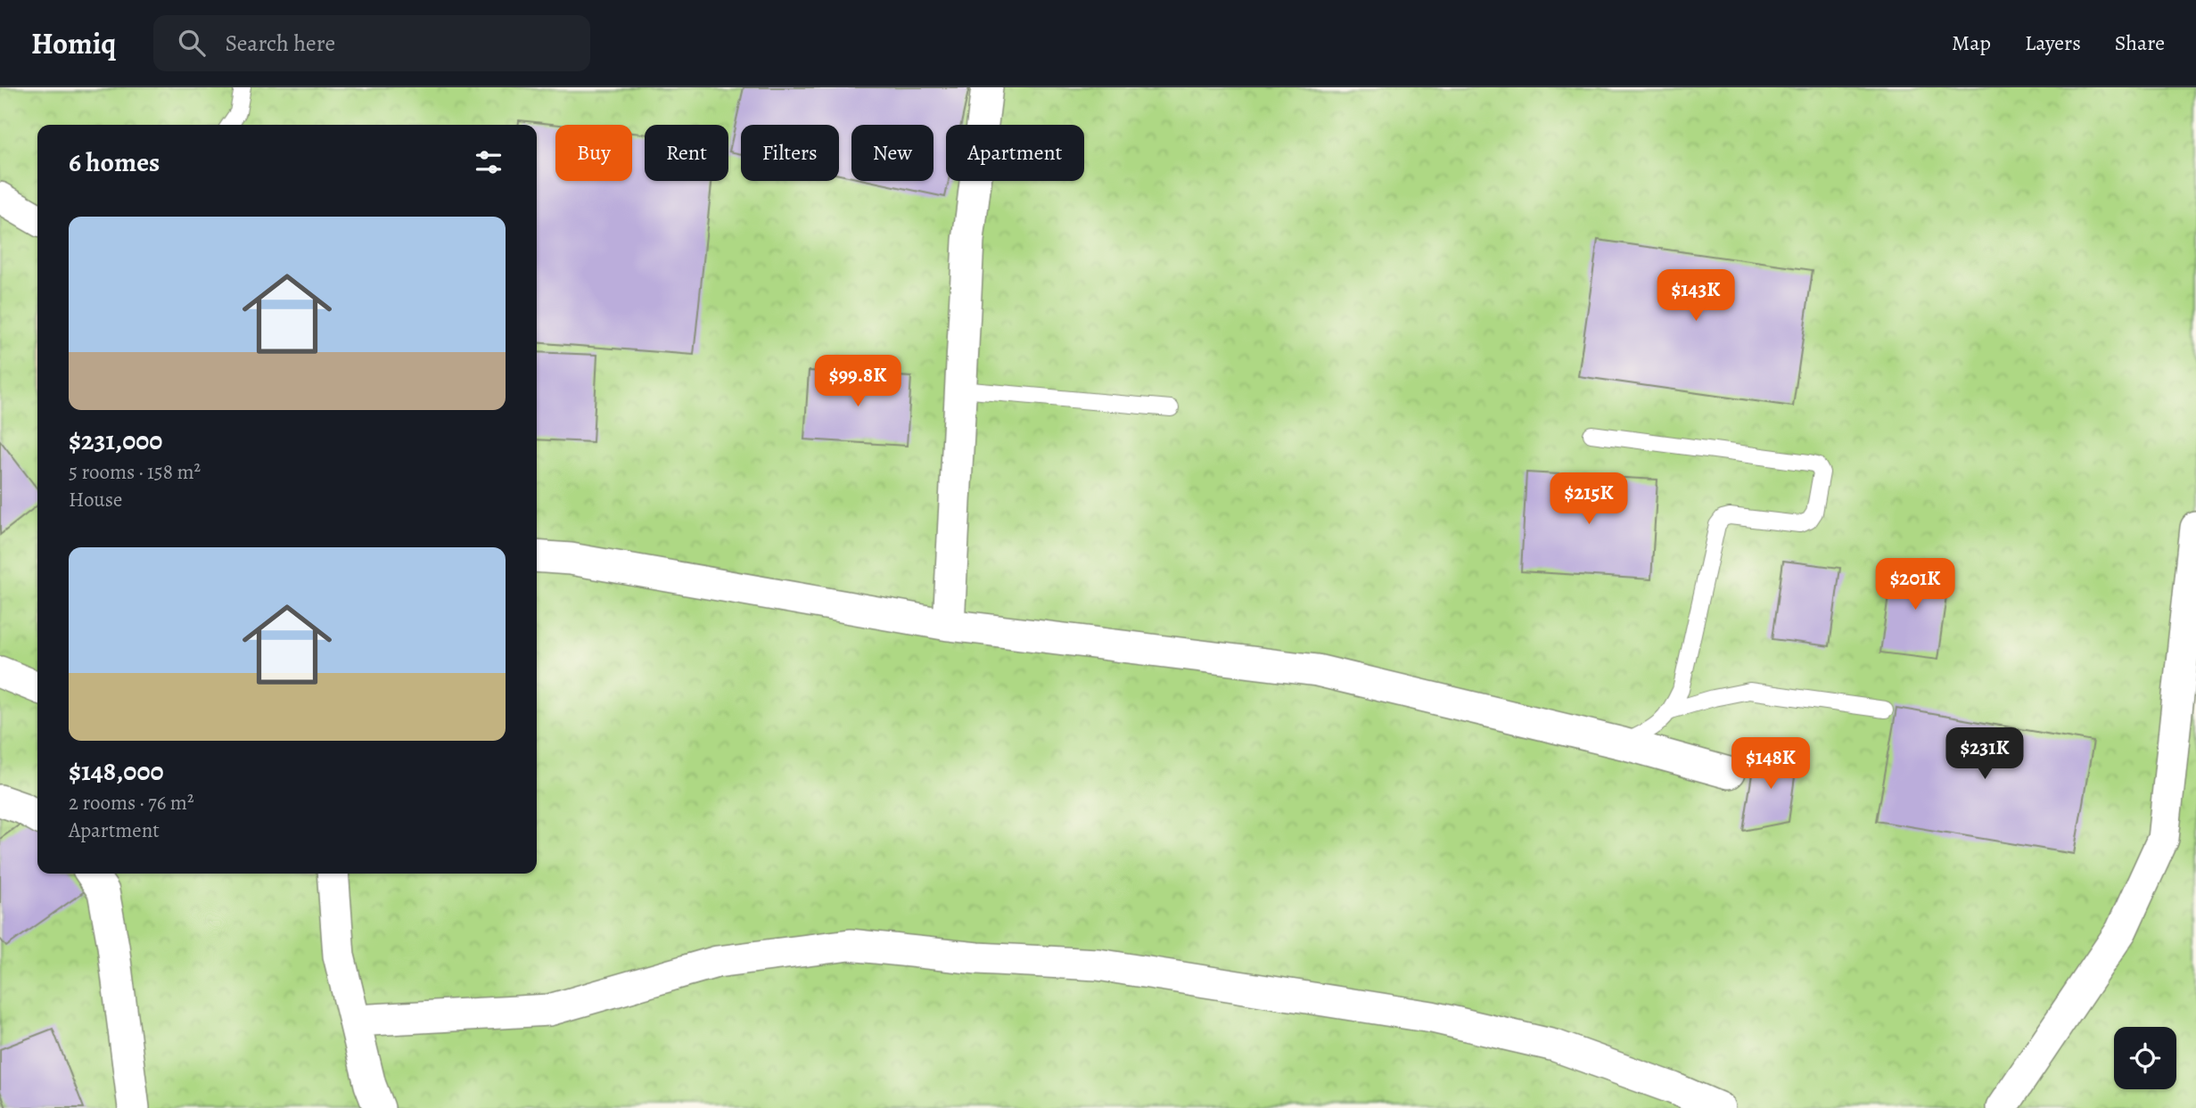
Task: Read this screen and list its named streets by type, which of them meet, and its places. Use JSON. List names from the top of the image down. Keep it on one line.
{"page":{"header":"Homiq","search":"Search here","nav":["Map","Layers","Share"],"chip":["Buy","Rent","Filters","New","Apartment"],"heading":"6 homes","list":[{"name":"$231,000","note":"5 rooms · 158 m² · House"},{"name":"$148,000","note":"2 rooms · 76 m² · Apartment"}],"price":["$143K","$99.8K","$215K","$201K","$231K","$148K"]}}
